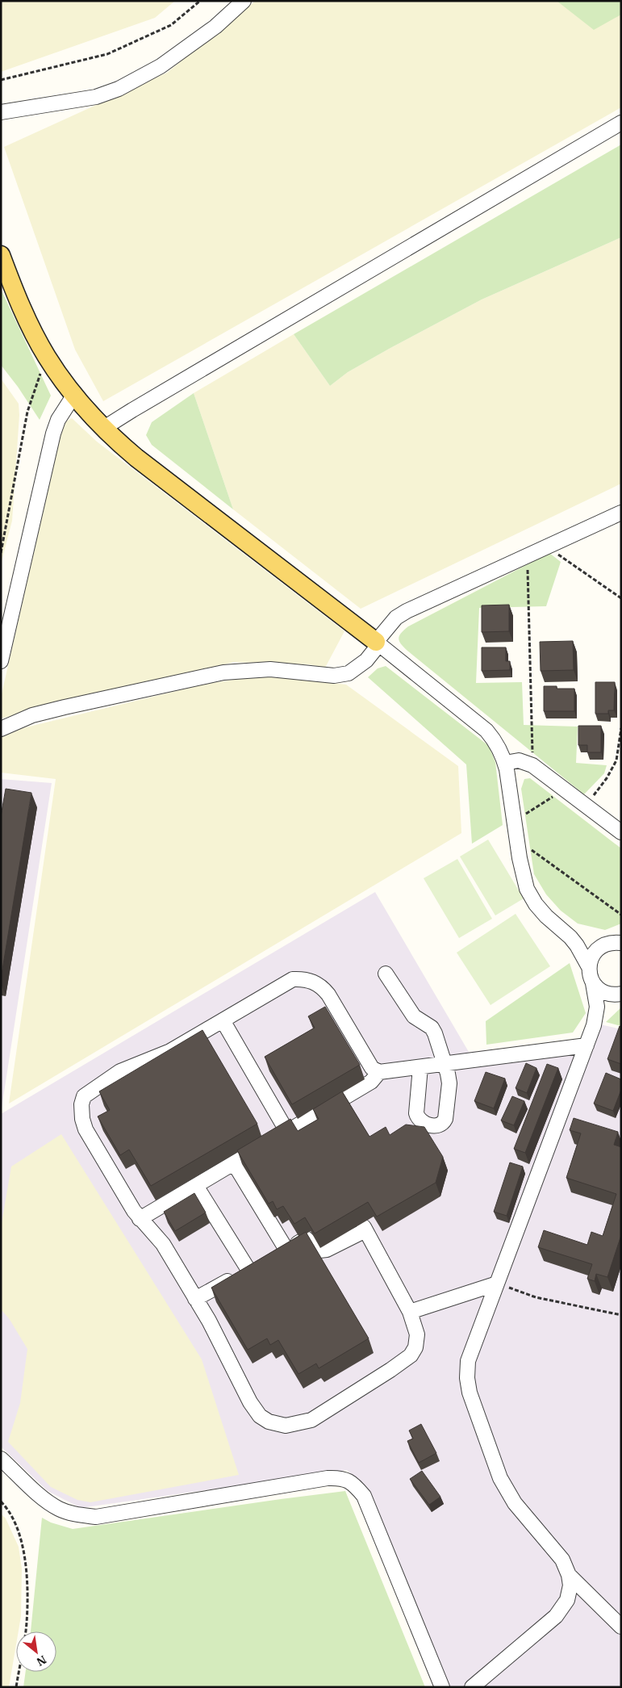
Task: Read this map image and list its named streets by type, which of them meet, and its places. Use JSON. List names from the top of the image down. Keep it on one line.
{"north":"bottom right"}
